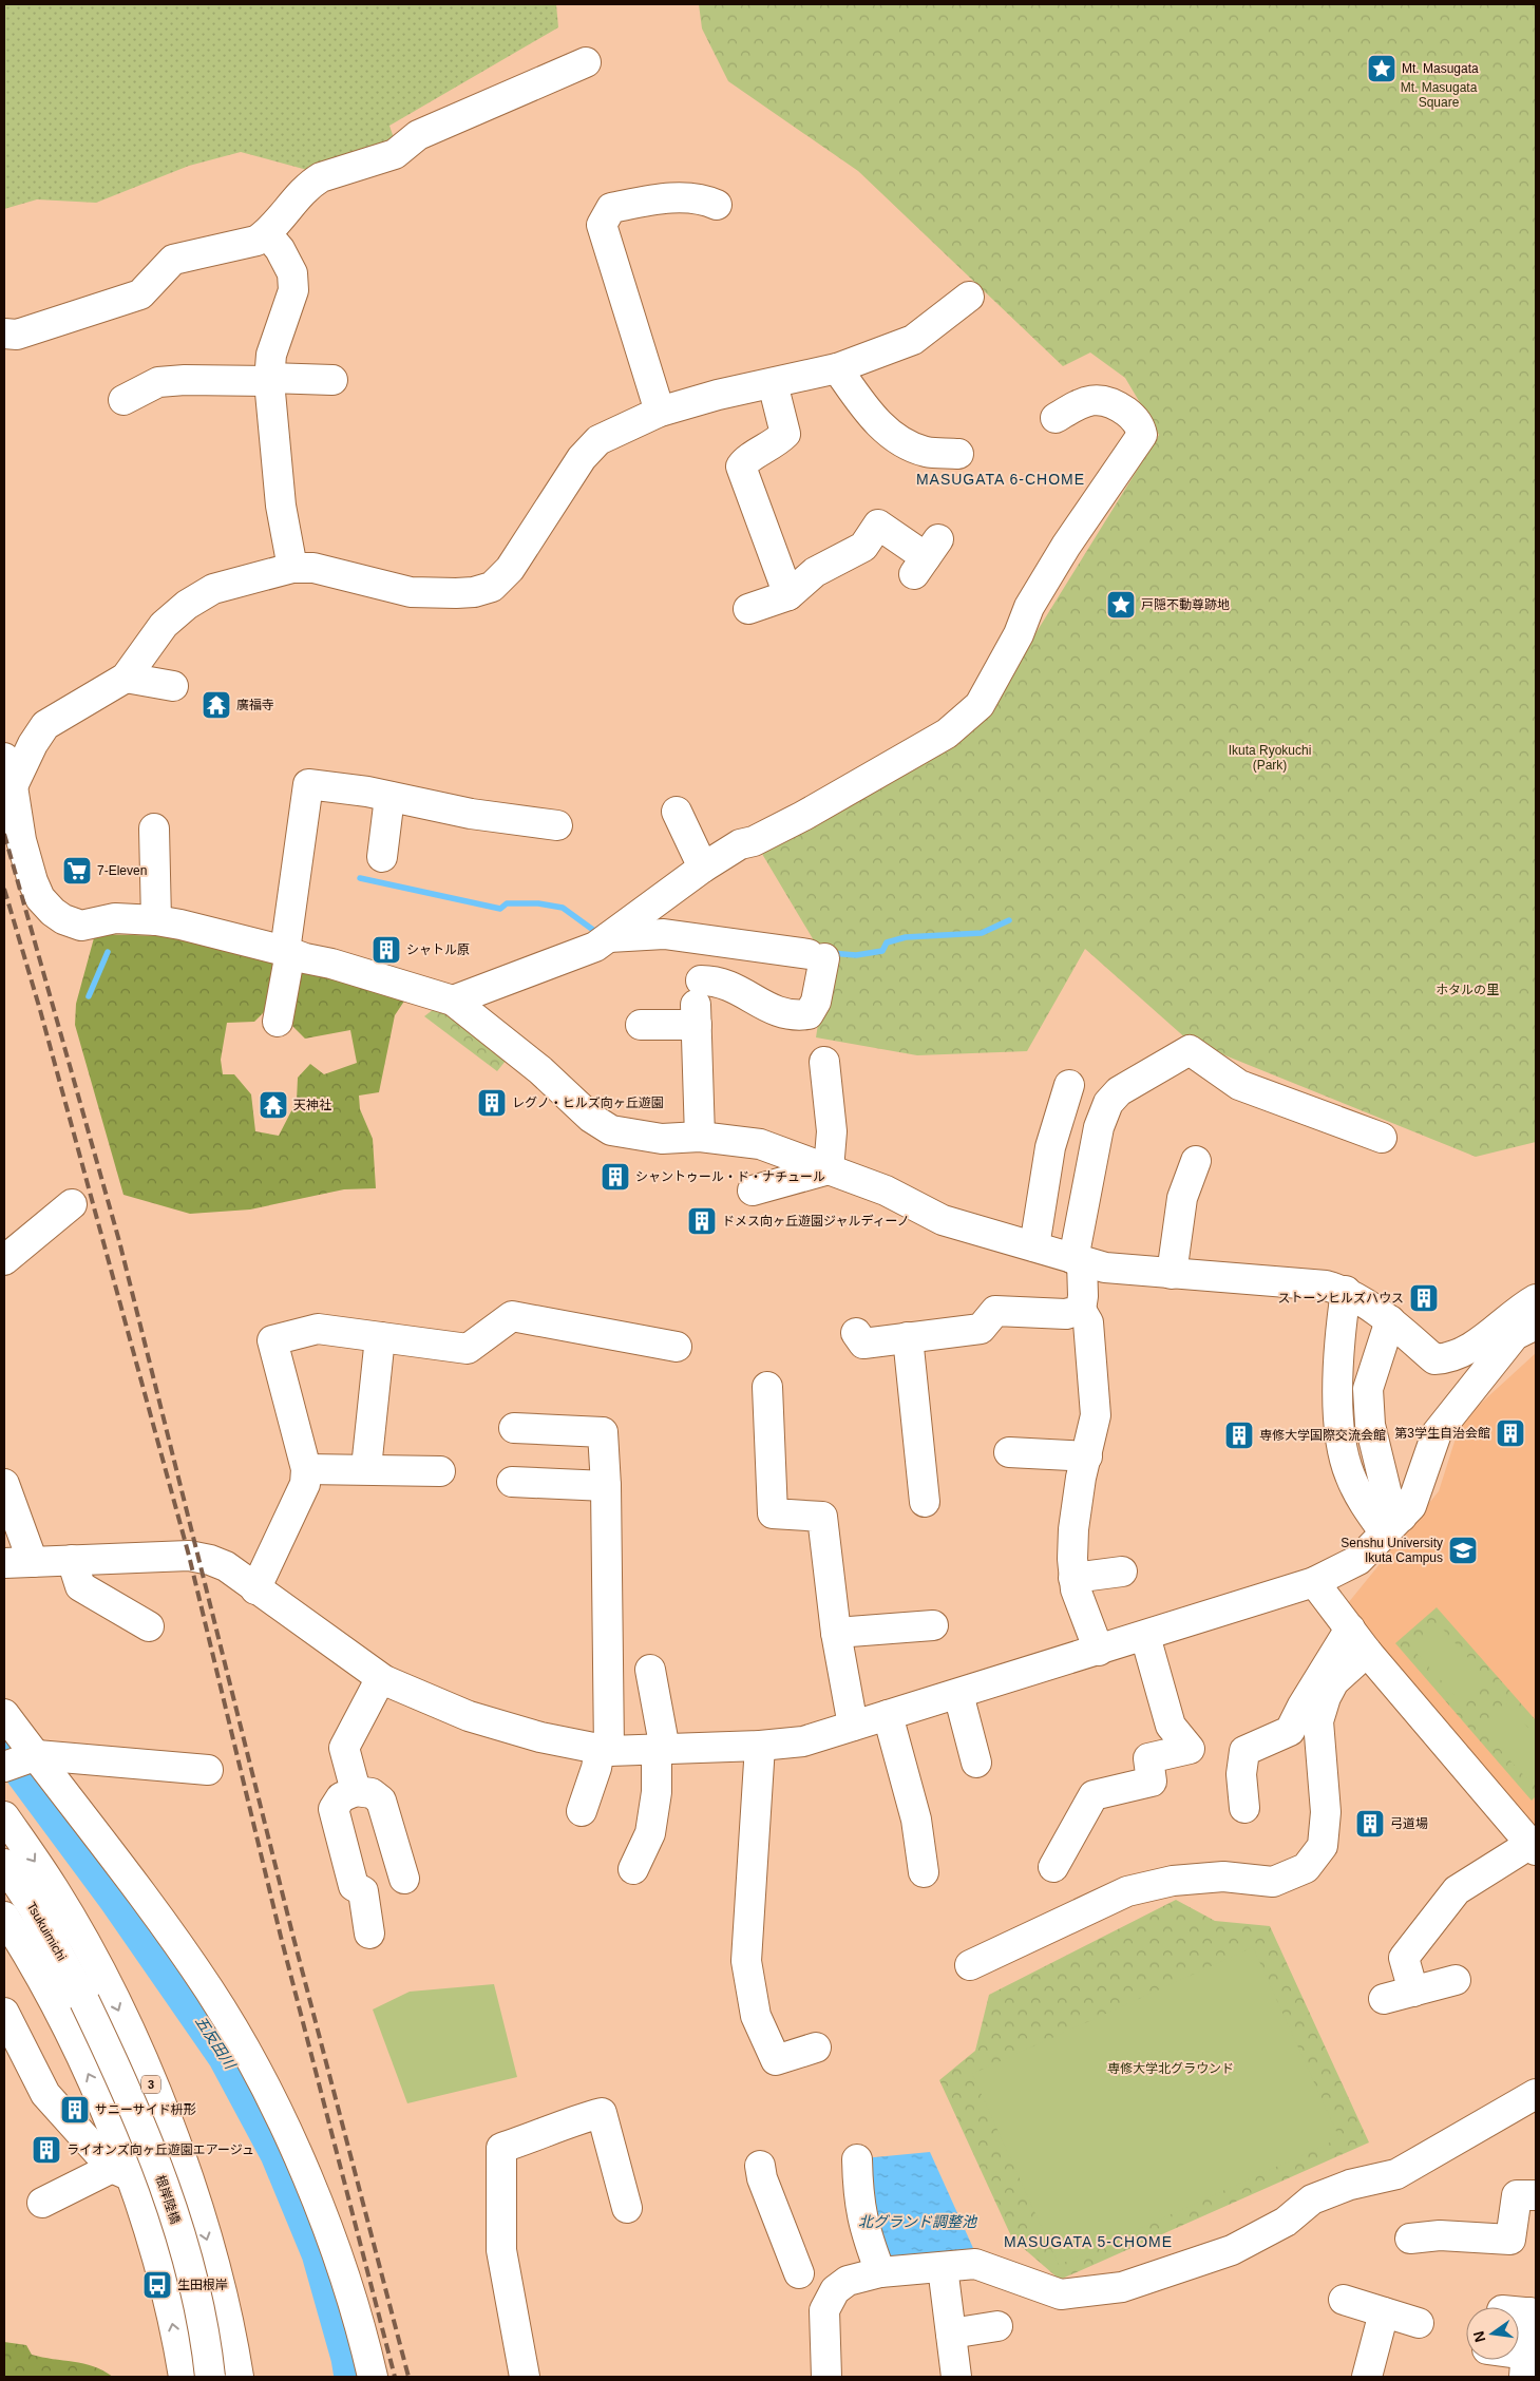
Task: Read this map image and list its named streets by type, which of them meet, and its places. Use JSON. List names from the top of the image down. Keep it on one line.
{"streets":{"street":["Tsukuimichi","3","根岸陸橋"]},"crossings":[["Tsukuimichi","根岸陸橋"]],"districts":["MASUGATA 6-CHOME","MASUGATA 5-CHOME"],"water":["五反田川","北グランド調整池"],"parks":["Mt. Masugata Square","Ikuta Ryokuchi (Park)","ホタルの里","専修大学北グラウンド"],"places":{"place":["Mt. Masugata","戸隠不動尊跡地"],"temple":["廣福寺","天神社"],"supermarket":["7-Eleven"],"building":["シャトル原","レグノ・ヒルズ向ヶ丘遊園","シャントゥール・ド・ナチュール","ドメス向ヶ丘遊園ジャルディーノ","ストーンヒルズハウス","第3学生自治会館","専修大学国際交流会館","弓道場","サニーサイド枡形","ライオンズ向ヶ丘遊園エアージュ"],"school or university":["Senshu University Ikuta Campus"],"bus stop":["生田根岸"]},"north":"left"}
